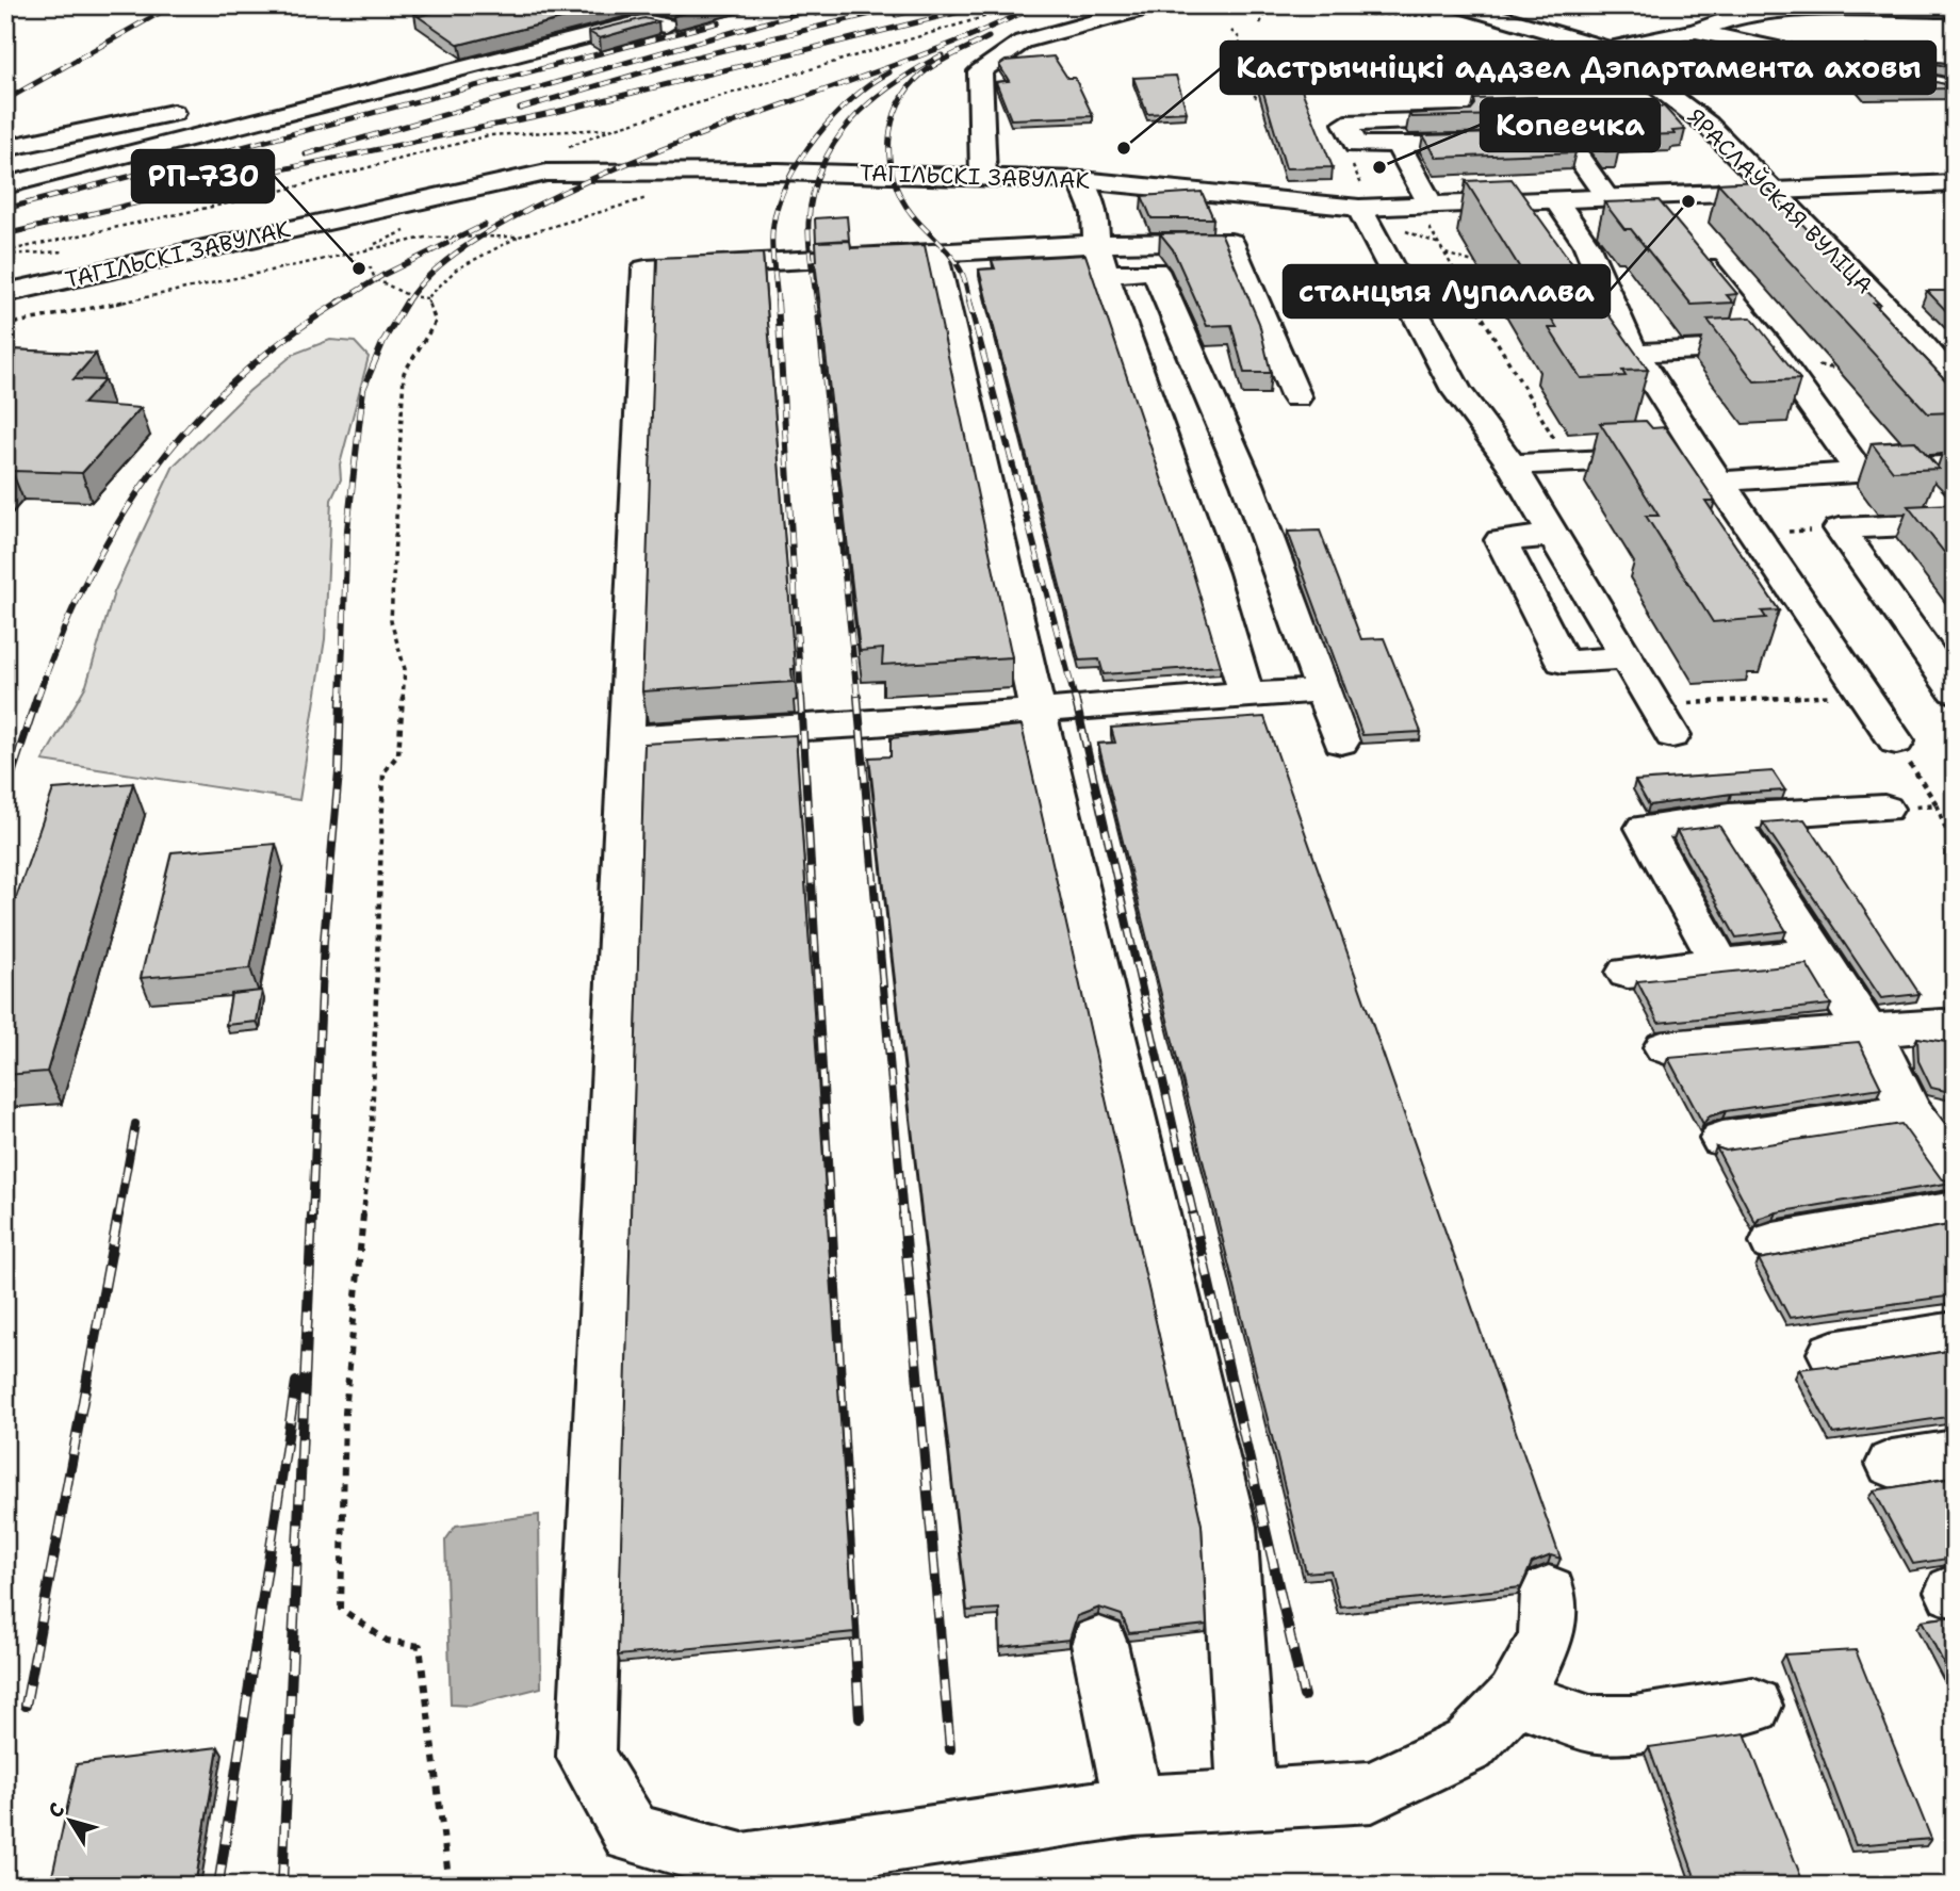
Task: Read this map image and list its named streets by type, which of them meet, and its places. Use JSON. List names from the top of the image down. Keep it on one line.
{"streets":{"main road":["ТАГІЛЬСКІ ЗАВУЛАК","ЯРАСЛАЎСКАЯ ВУЛІЦА"]},"crossings":[["ТАГІЛЬСКІ ЗАВУЛАК","ЯРАСЛАЎСКАЯ ВУЛІЦА"]],"places":["Кастрычніцкі аддзел Дэпартамента аховы","Копеечка","станцыя Лупалава","РП-730"],"north":"top left"}
